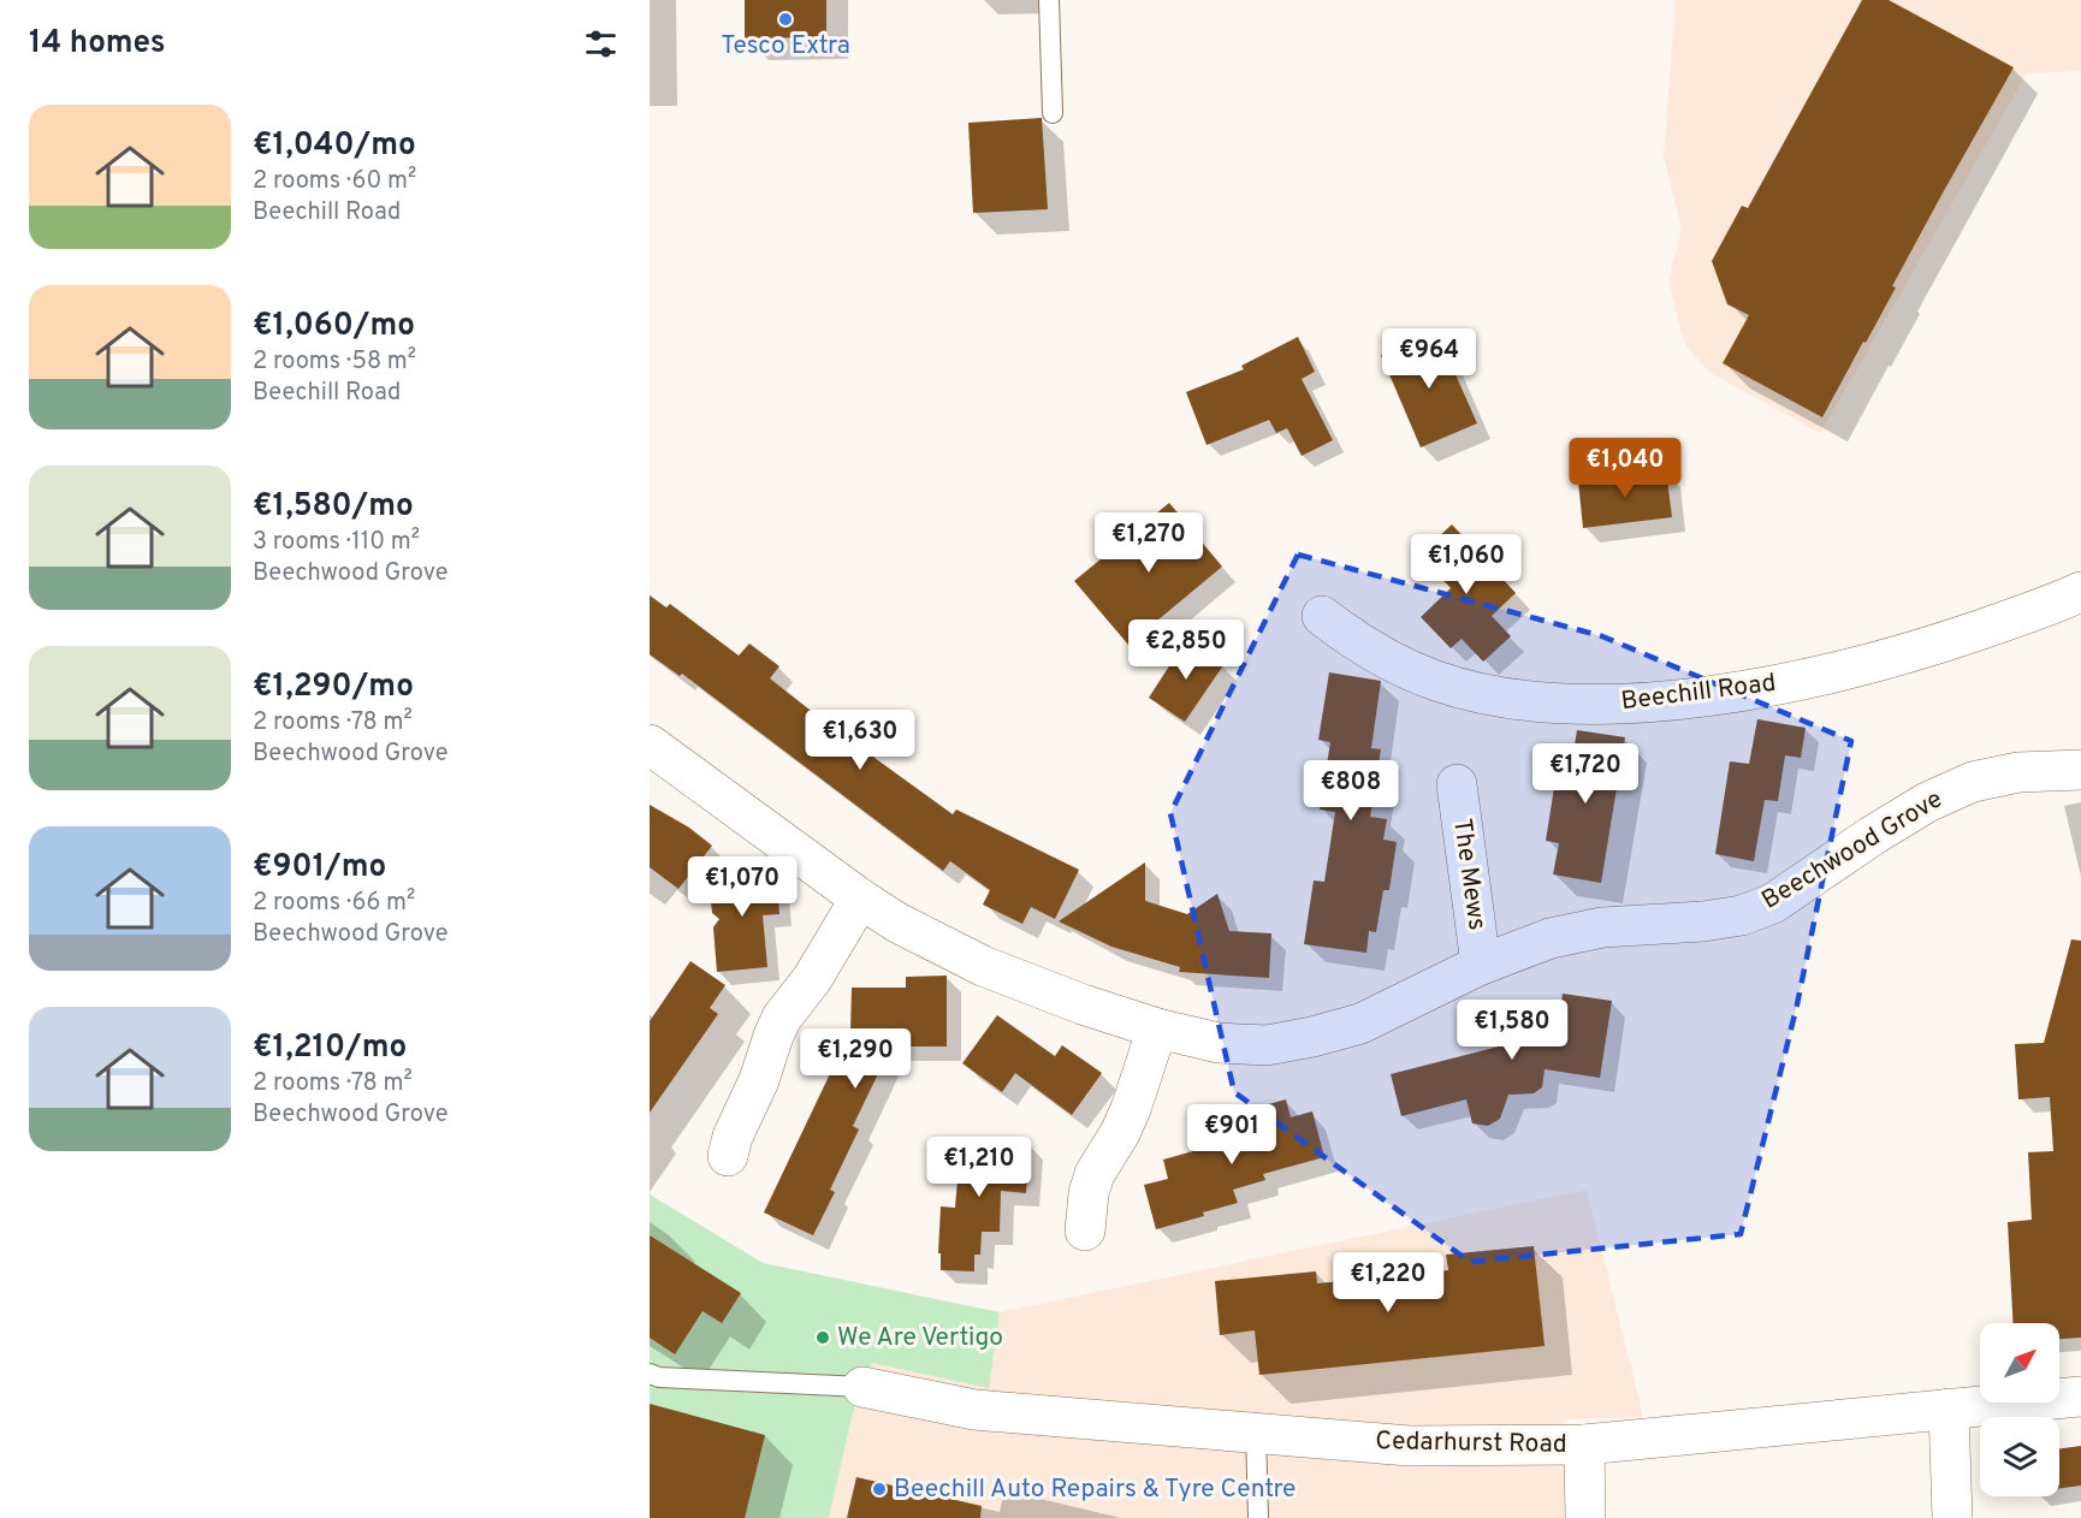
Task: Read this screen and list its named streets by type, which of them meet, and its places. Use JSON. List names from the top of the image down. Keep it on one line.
{"streets":{"street":["Beechill Road","Beechwood Grove","The Mews","Cedarhurst Road"]},"crossings":[["Beechwood Grove","The Mews"]],"places":["Tesco Extra","We Are Vertigo","Beechill Auto Repairs & Tyre Centre"],"north":"top right","page":{"heading":"14 homes","list":[{"name":"€1,040/mo","note":"2 rooms · 60 m² · Beechill Road"},{"name":"€1,060/mo","note":"2 rooms · 58 m² · Beechill Road"},{"name":"€1,580/mo","note":"3 rooms · 110 m² · Beechwood Grove"},{"name":"€1,290/mo","note":"2 rooms · 78 m² · Beechwood Grove"},{"name":"€901/mo","note":"2 rooms · 66 m² · Beechwood Grove"},{"name":"€1,210/mo","note":"2 rooms · 78 m² · Beechwood Grove"}],"price":["€964","€1,040","€1,270","€1,060","€2,850","€1,630","€1,720","€808","€1,070","€1,580","€1,290","€901","€1,210","€1,220"]}}
